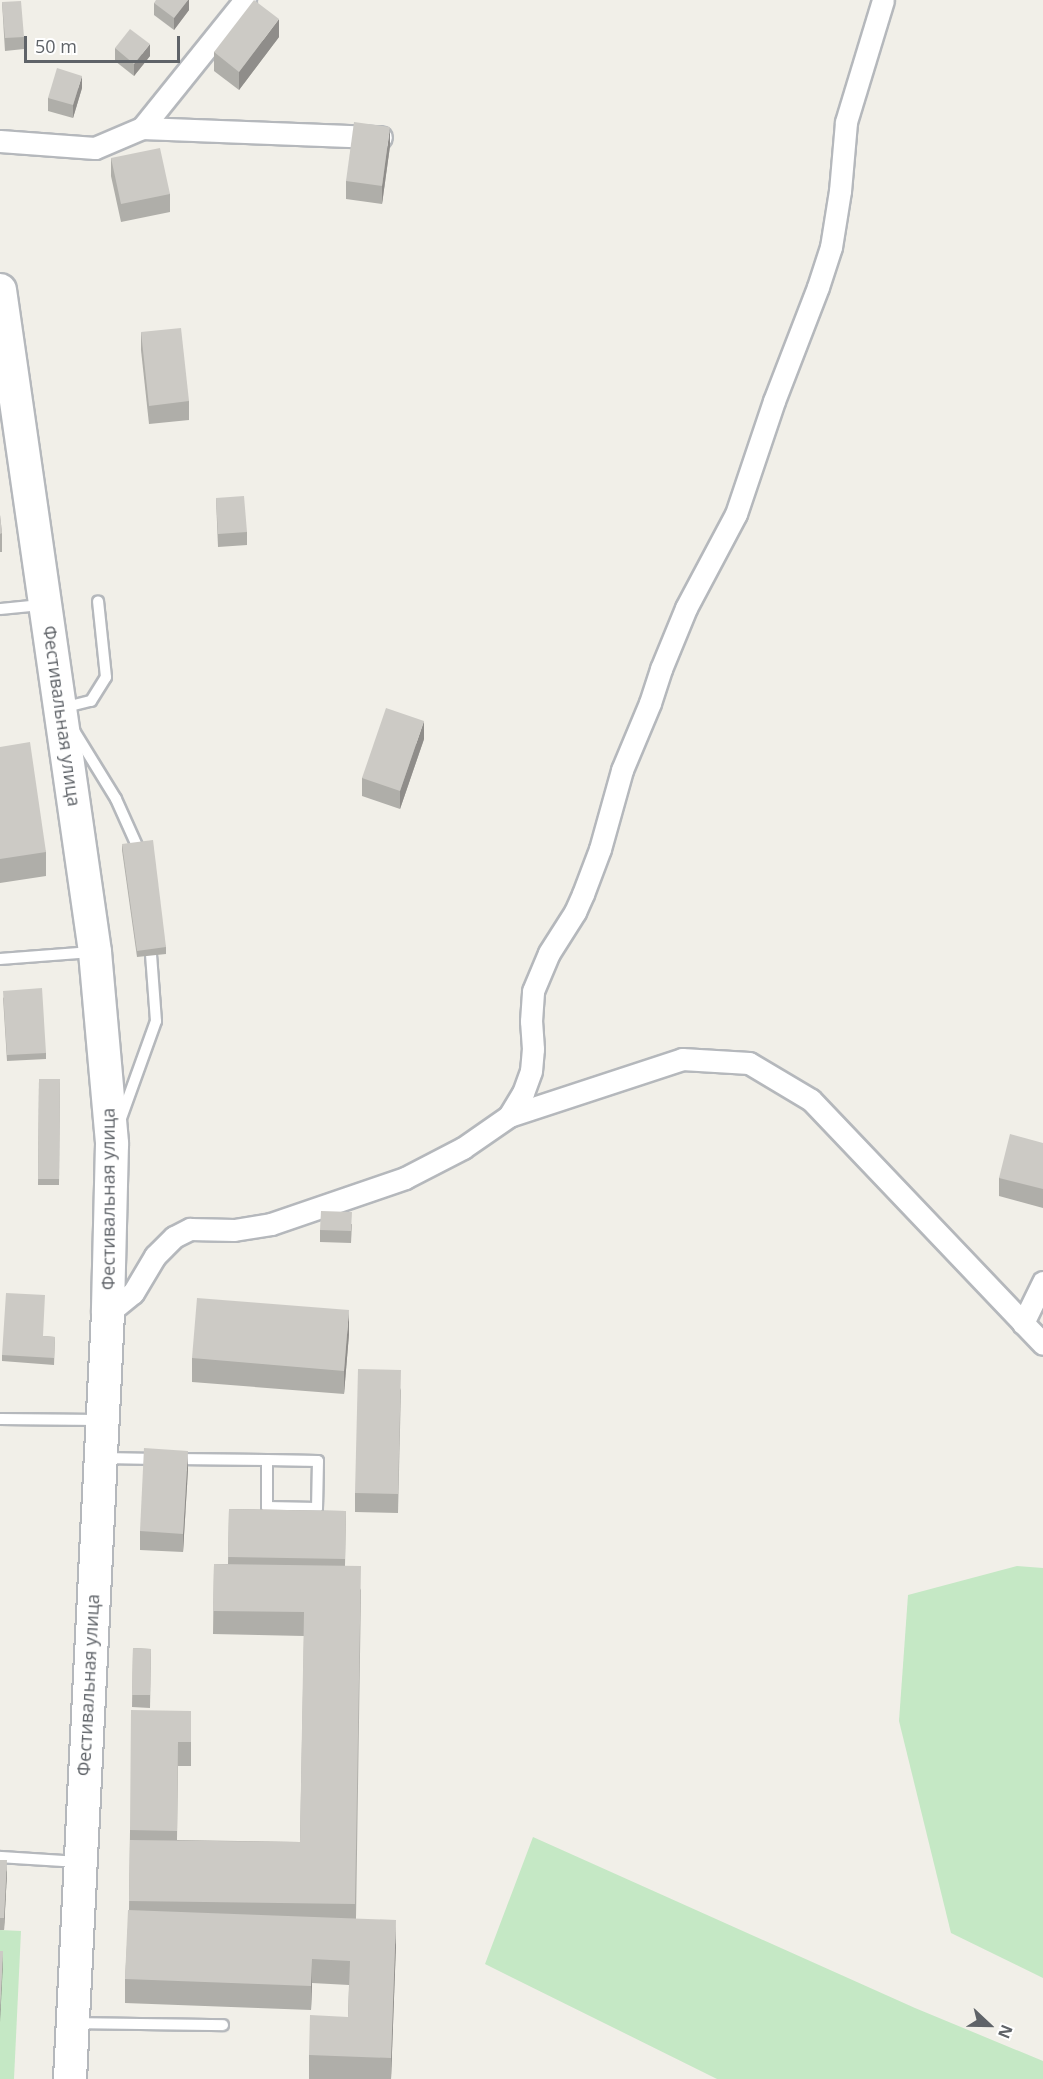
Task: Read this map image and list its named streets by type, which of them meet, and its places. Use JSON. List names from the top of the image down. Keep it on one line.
{"streets":{"main road":["Фестивальная улица"]},"scale_bar":"50 m","north":"right"}
